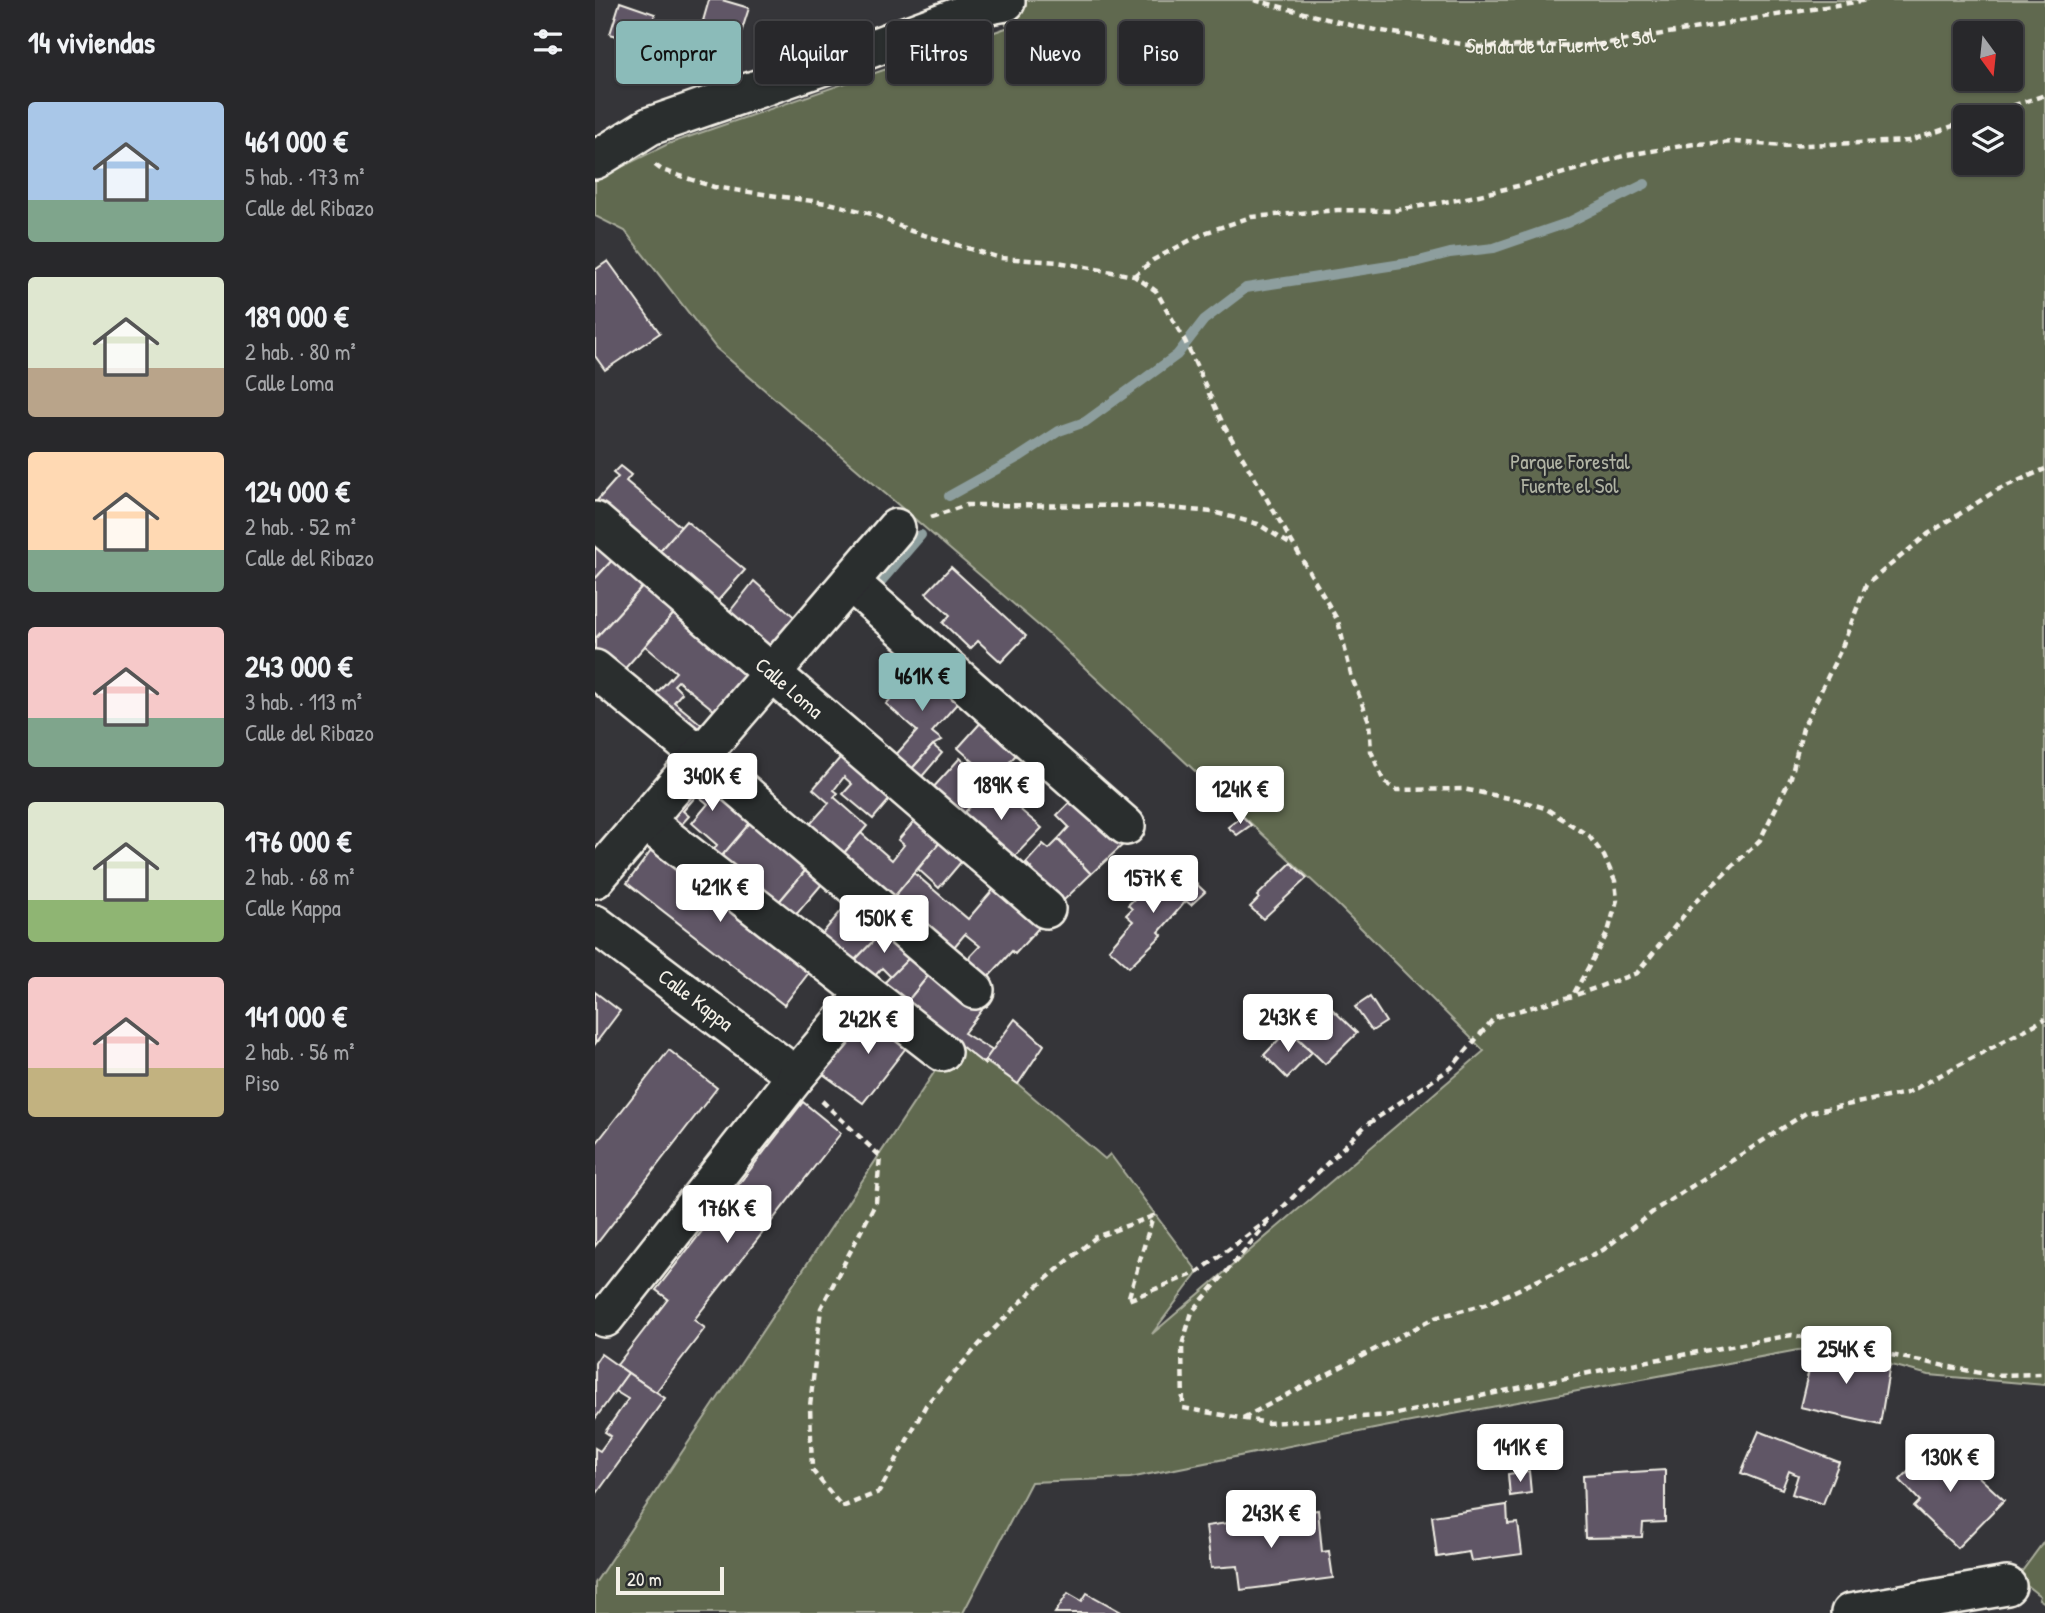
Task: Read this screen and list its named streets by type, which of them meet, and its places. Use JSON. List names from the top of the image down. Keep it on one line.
{"streets":{"street":["Calle Loma","Calle Kappa"],"path":["Subida de la Fuente el Sol"]},"parks":["Parque Forestal Fuente el Sol"],"scale_bar":"20 m","north":"bottom","page":{"heading":"14 viviendas","chip":["Comprar","Alquilar","Filtros","Nuevo","Piso"],"list":[{"name":"461 000 €","note":"5 hab. · 173 m² · Calle del Ribazo"},{"name":"189 000 €","note":"2 hab. · 80 m² · Calle Loma"},{"name":"124 000 €","note":"2 hab. · 52 m² · Calle del Ribazo"},{"name":"243 000 €","note":"3 hab. · 113 m² · Calle del Ribazo"},{"name":"176 000 €","note":"2 hab. · 68 m² · Calle Kappa"},{"name":"141 000 €","note":"2 hab. · 56 m² · Piso"}],"price":["461K €","340K €","189K €","124K €","157K €","421K €","150K €","243K €","242K €","176K €","254K €","141K €","130K €","243K €"],"scale":"20 m"}}
